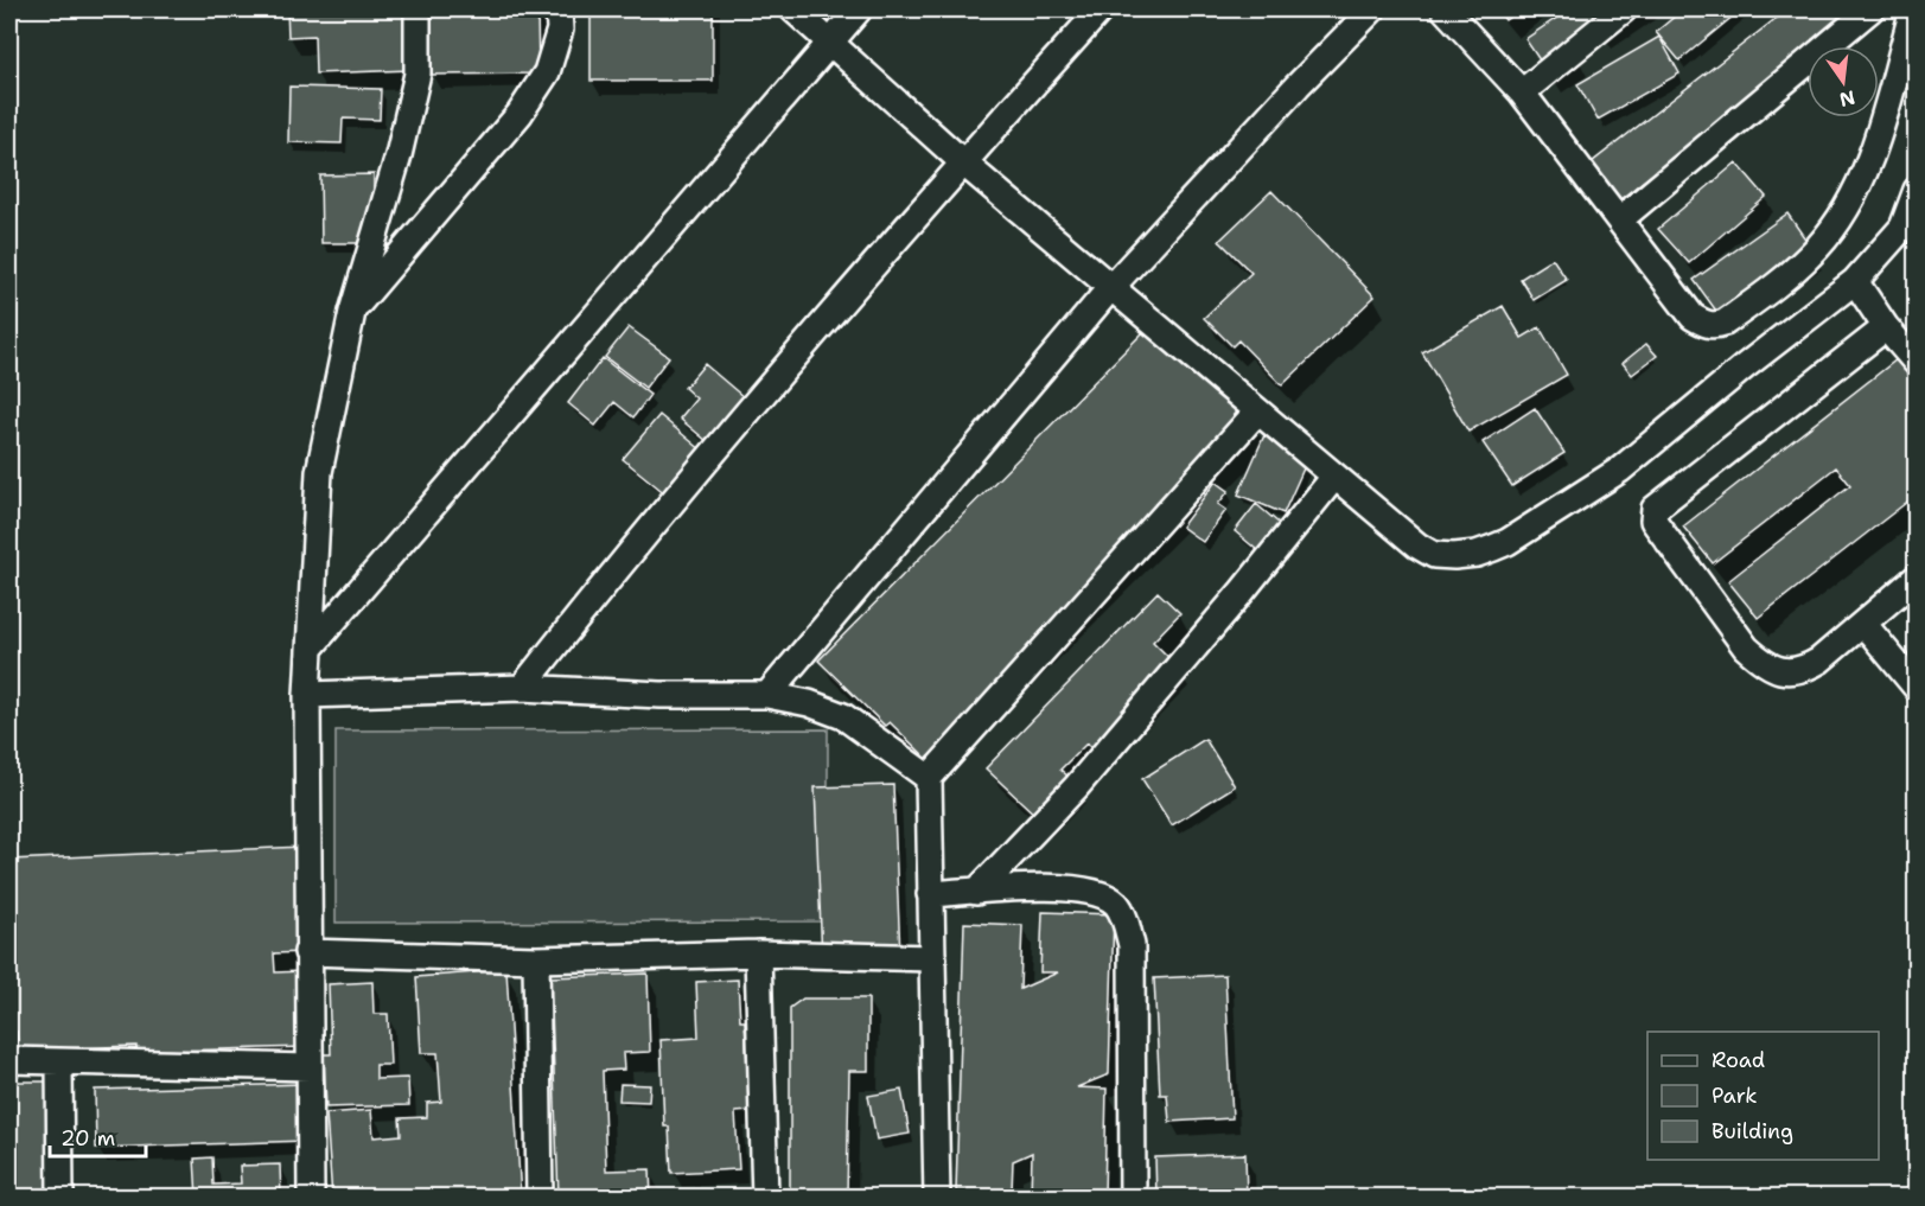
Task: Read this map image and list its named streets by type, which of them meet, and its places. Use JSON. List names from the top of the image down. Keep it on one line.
{"legend":["Road","Park","Building"],"scale_bar":"20 m","north":"bottom"}
